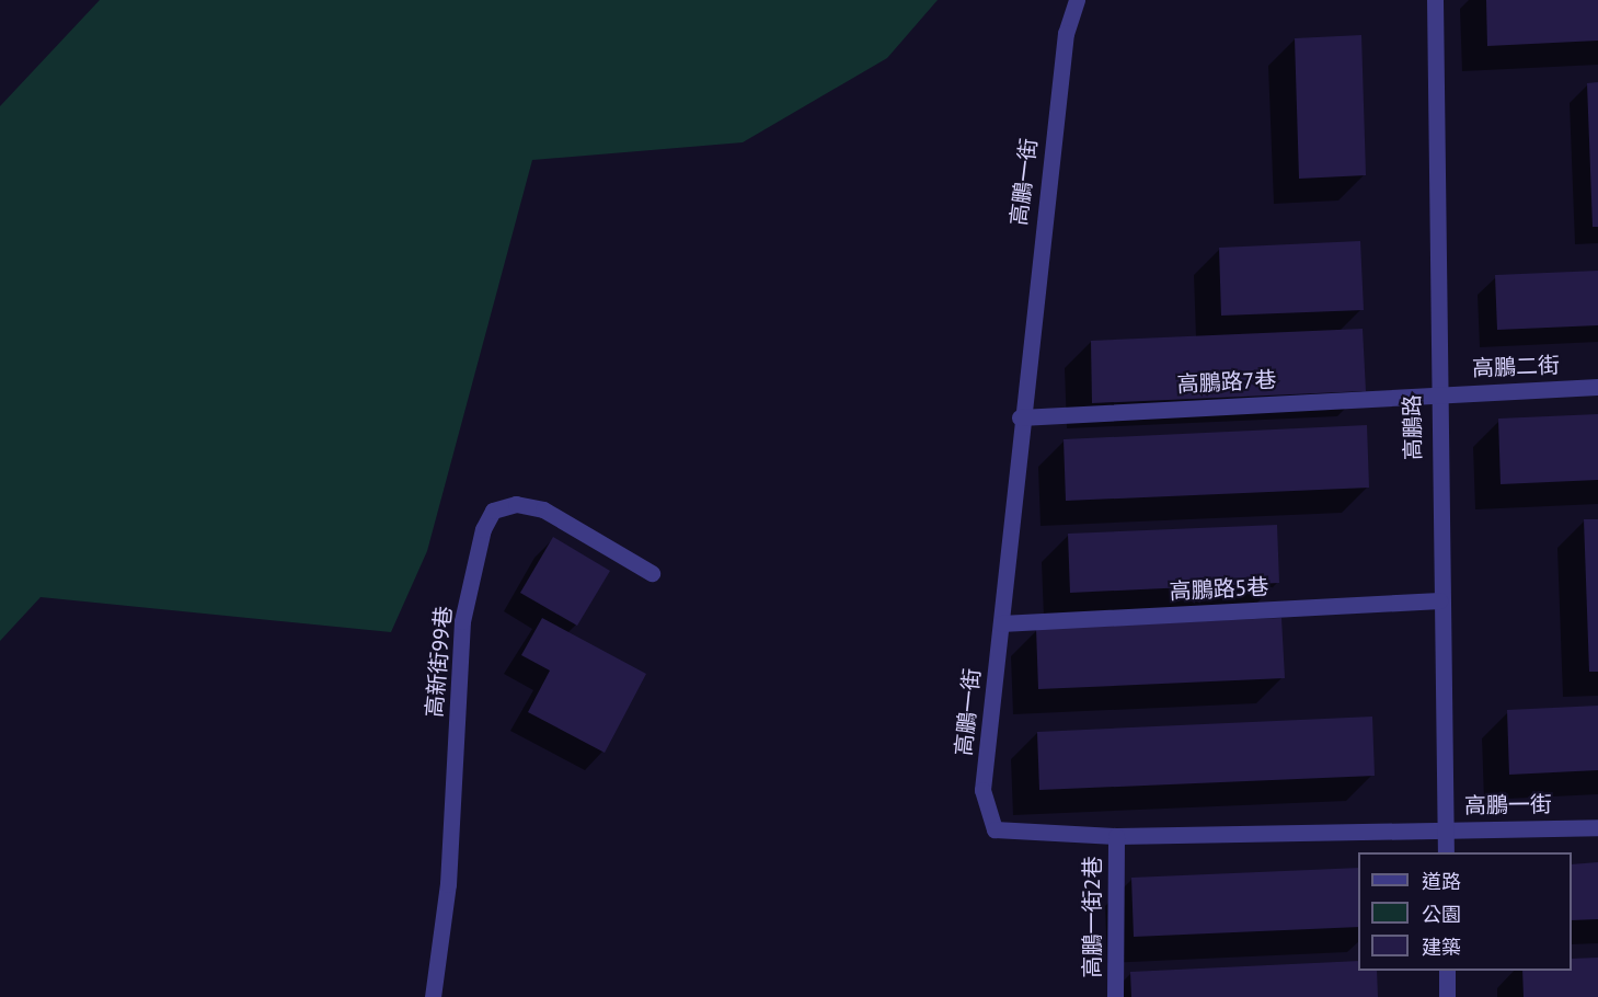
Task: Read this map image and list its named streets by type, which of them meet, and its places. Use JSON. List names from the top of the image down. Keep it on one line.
{"streets":{"street":["高鵬一街","高鵬二街","高鵬路7巷","高鵬路","高鵬路5巷","高新街99巷","高鵬一街2巷"]},"crossings":[["高鵬一街","高鵬路7巷"],["高鵬一街","高鵬路"],["高鵬一街","高鵬路5巷"],["高鵬一街","高鵬一街2巷"],["高鵬二街","高鵬路7巷"],["高鵬二街","高鵬路"],["高鵬路7巷","高鵬路"],["高鵬路","高鵬路5巷"]],"legend":["道路","公園","建築"]}
